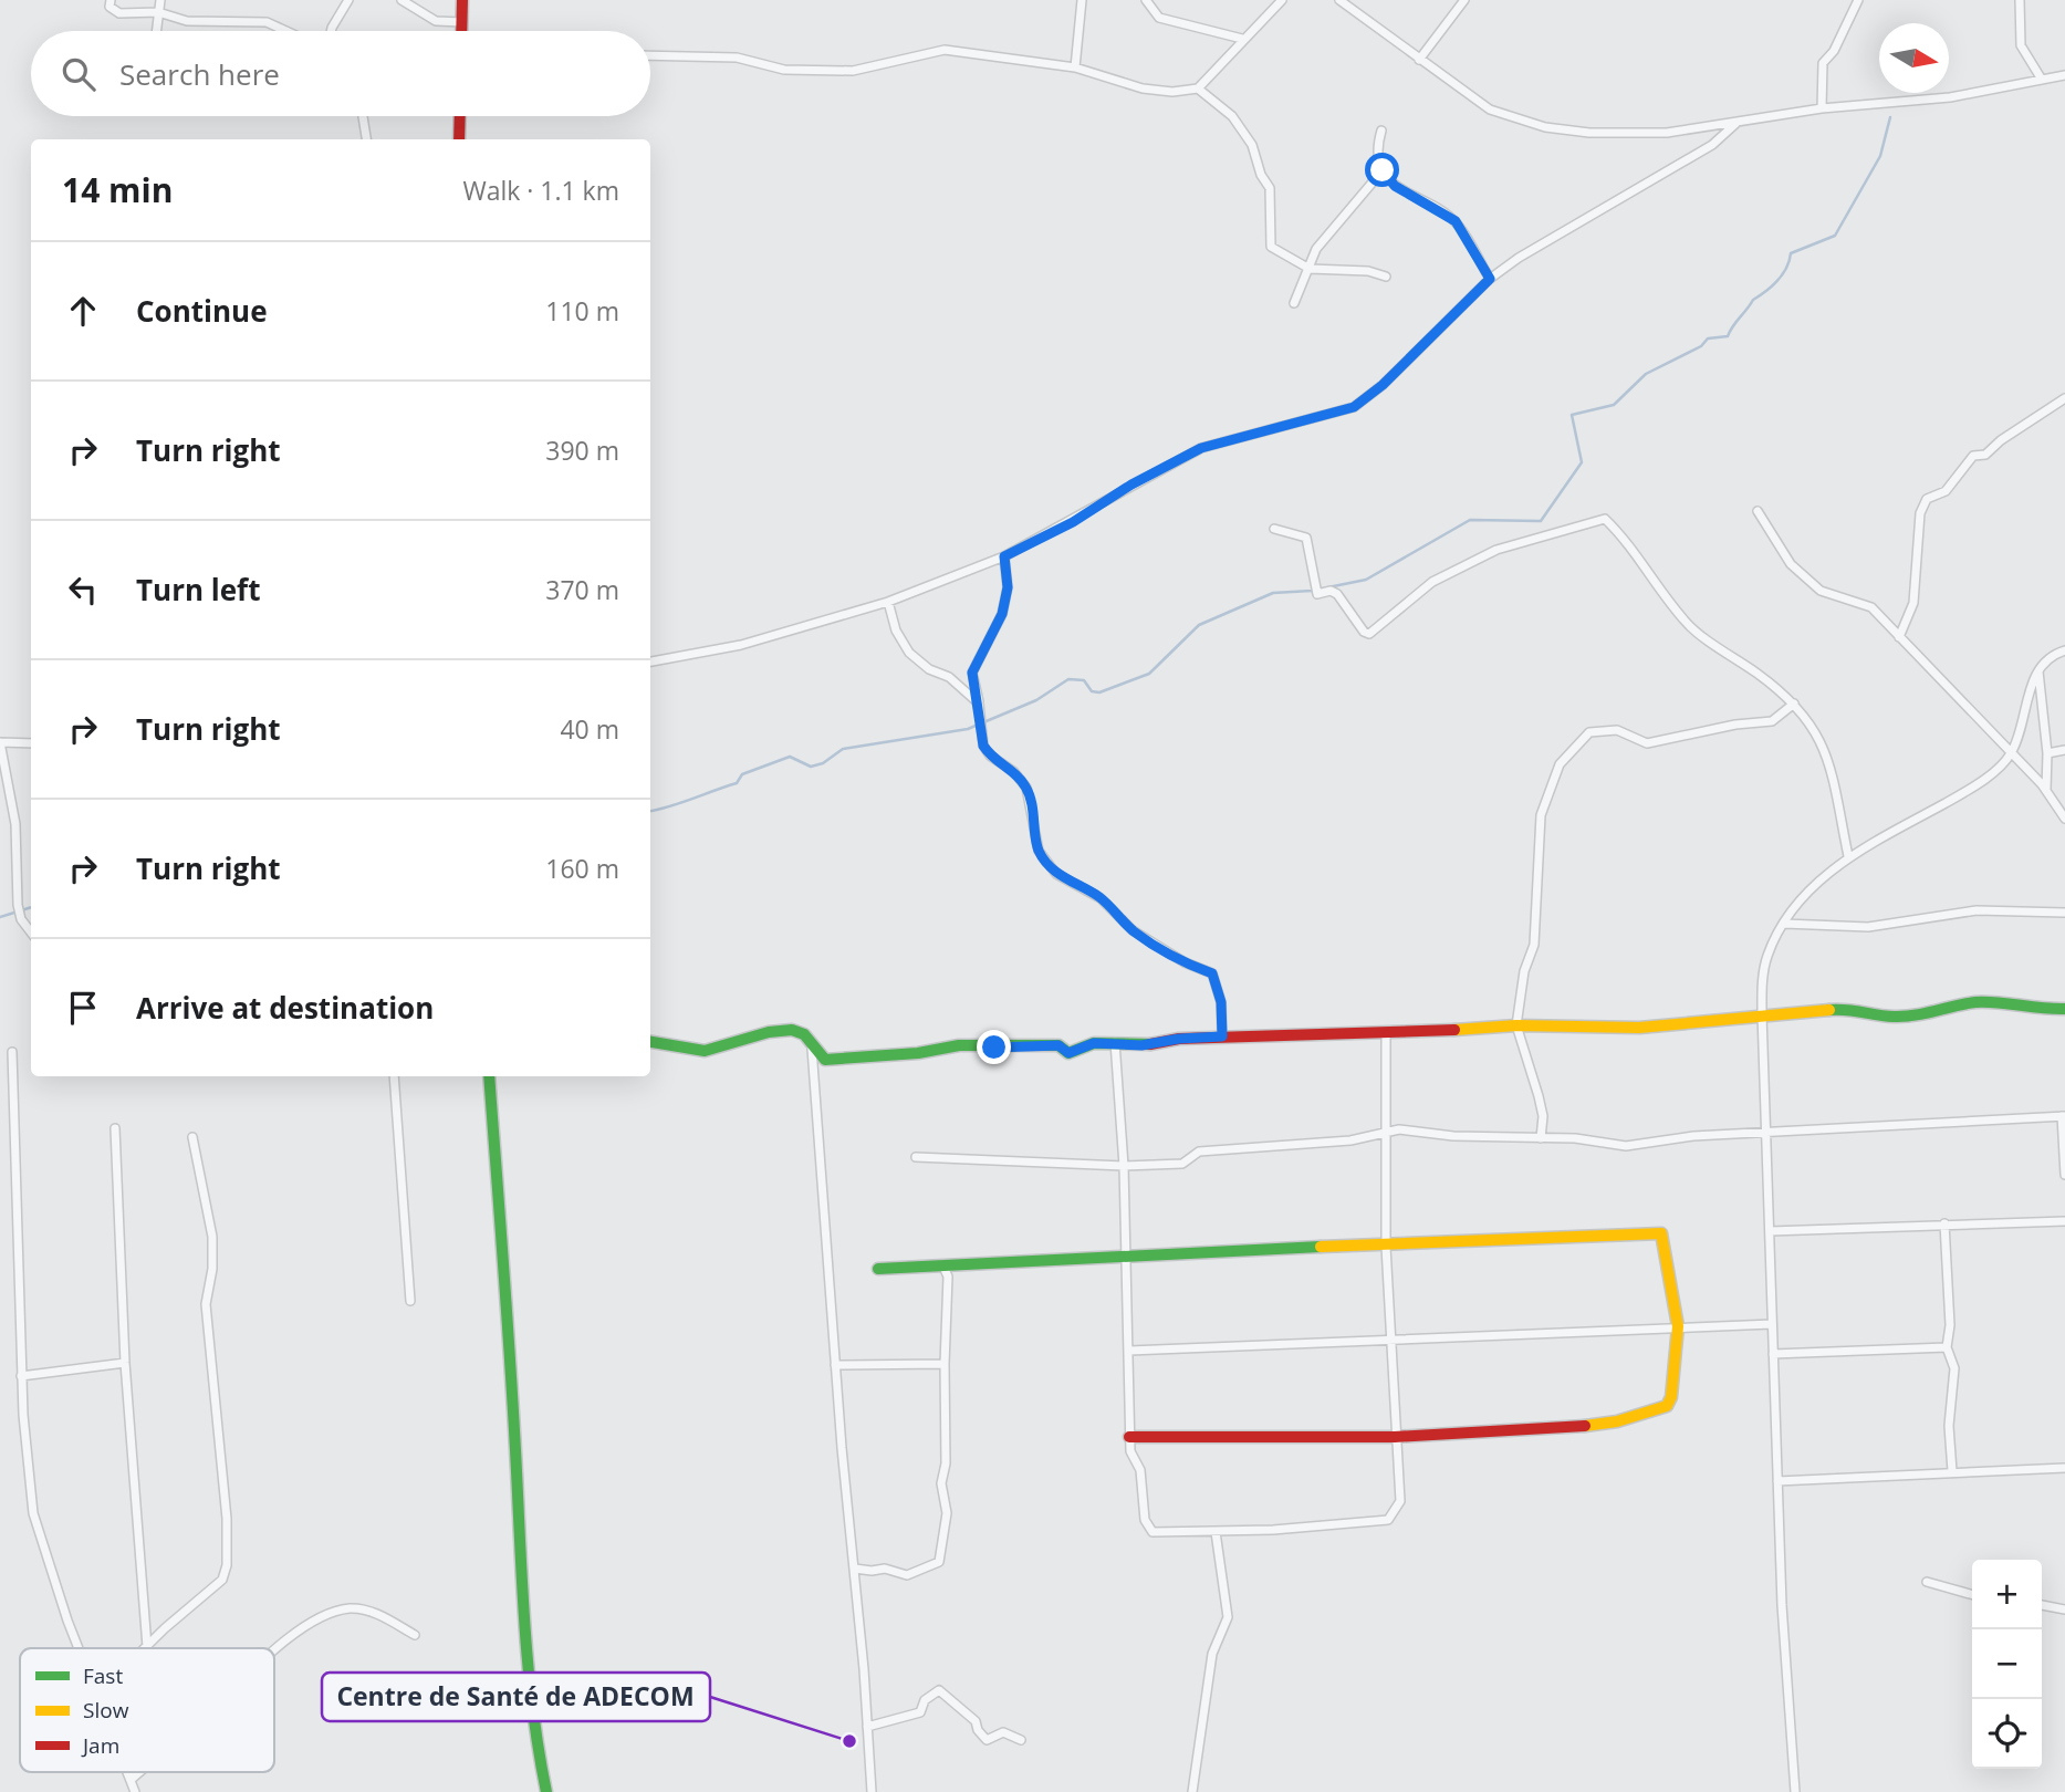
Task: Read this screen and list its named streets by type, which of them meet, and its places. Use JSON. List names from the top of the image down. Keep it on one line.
{"places":["Centre de Santé de ADECOM"],"legend":["Fast","Slow","Jam"],"north":"right","page":{"search":"Search here","heading":["14 min","Walk · 1.1 km"],"list":[["Continue","110 m"],["Turn right","390 m"],["Turn left","370 m"],["Turn right","40 m"],["Turn right","160 m"],"Arrive at destination"],"map_buttons":["+","−"]}}
